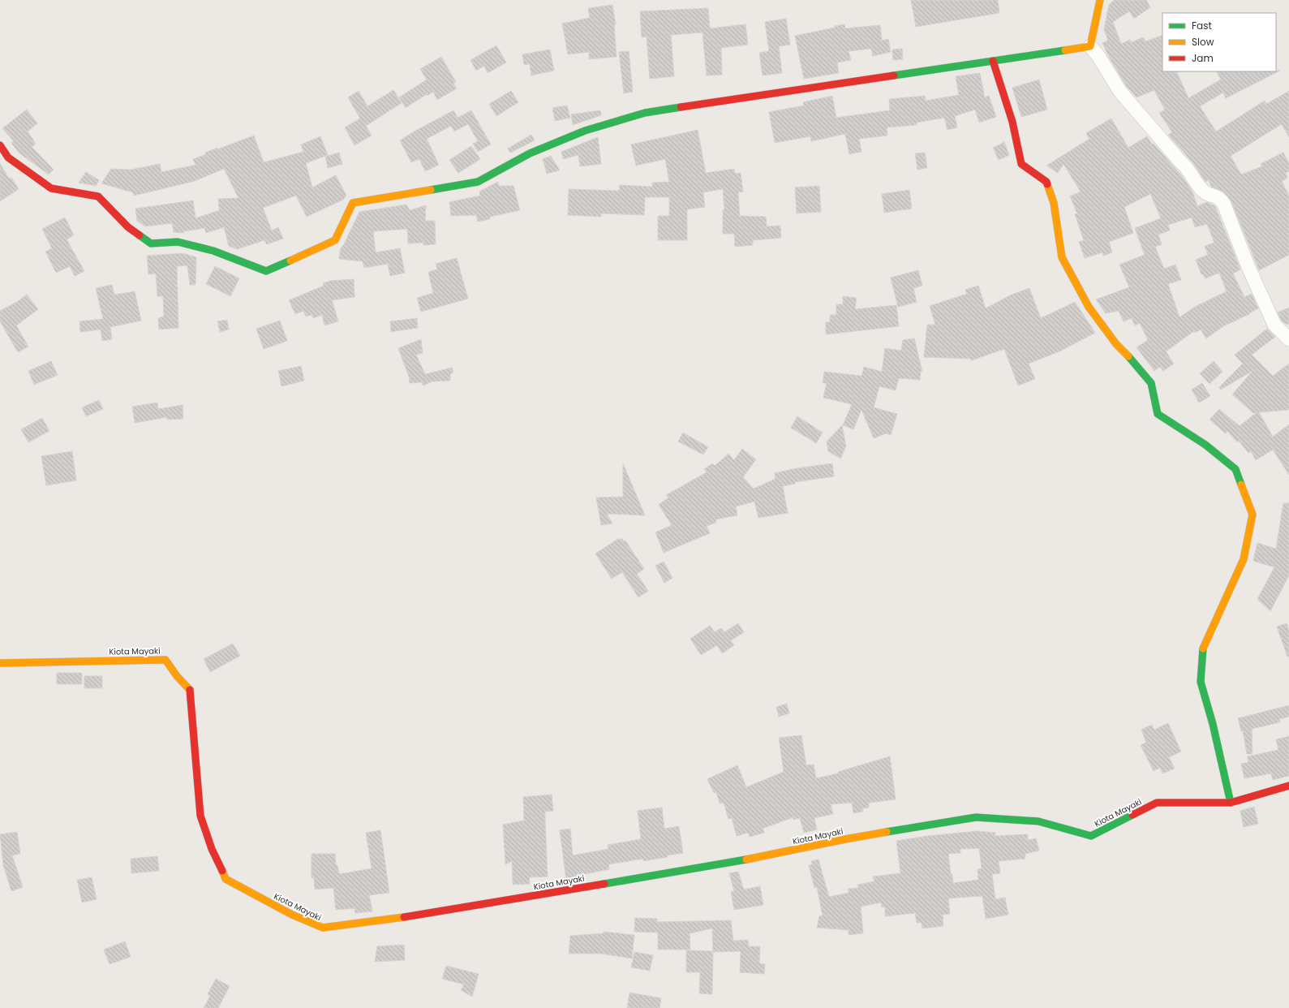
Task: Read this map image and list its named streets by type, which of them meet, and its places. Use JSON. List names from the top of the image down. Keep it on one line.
{"streets":{"street":["Kiota Mayaki"]},"legend":["Fast","Slow","Jam"]}
